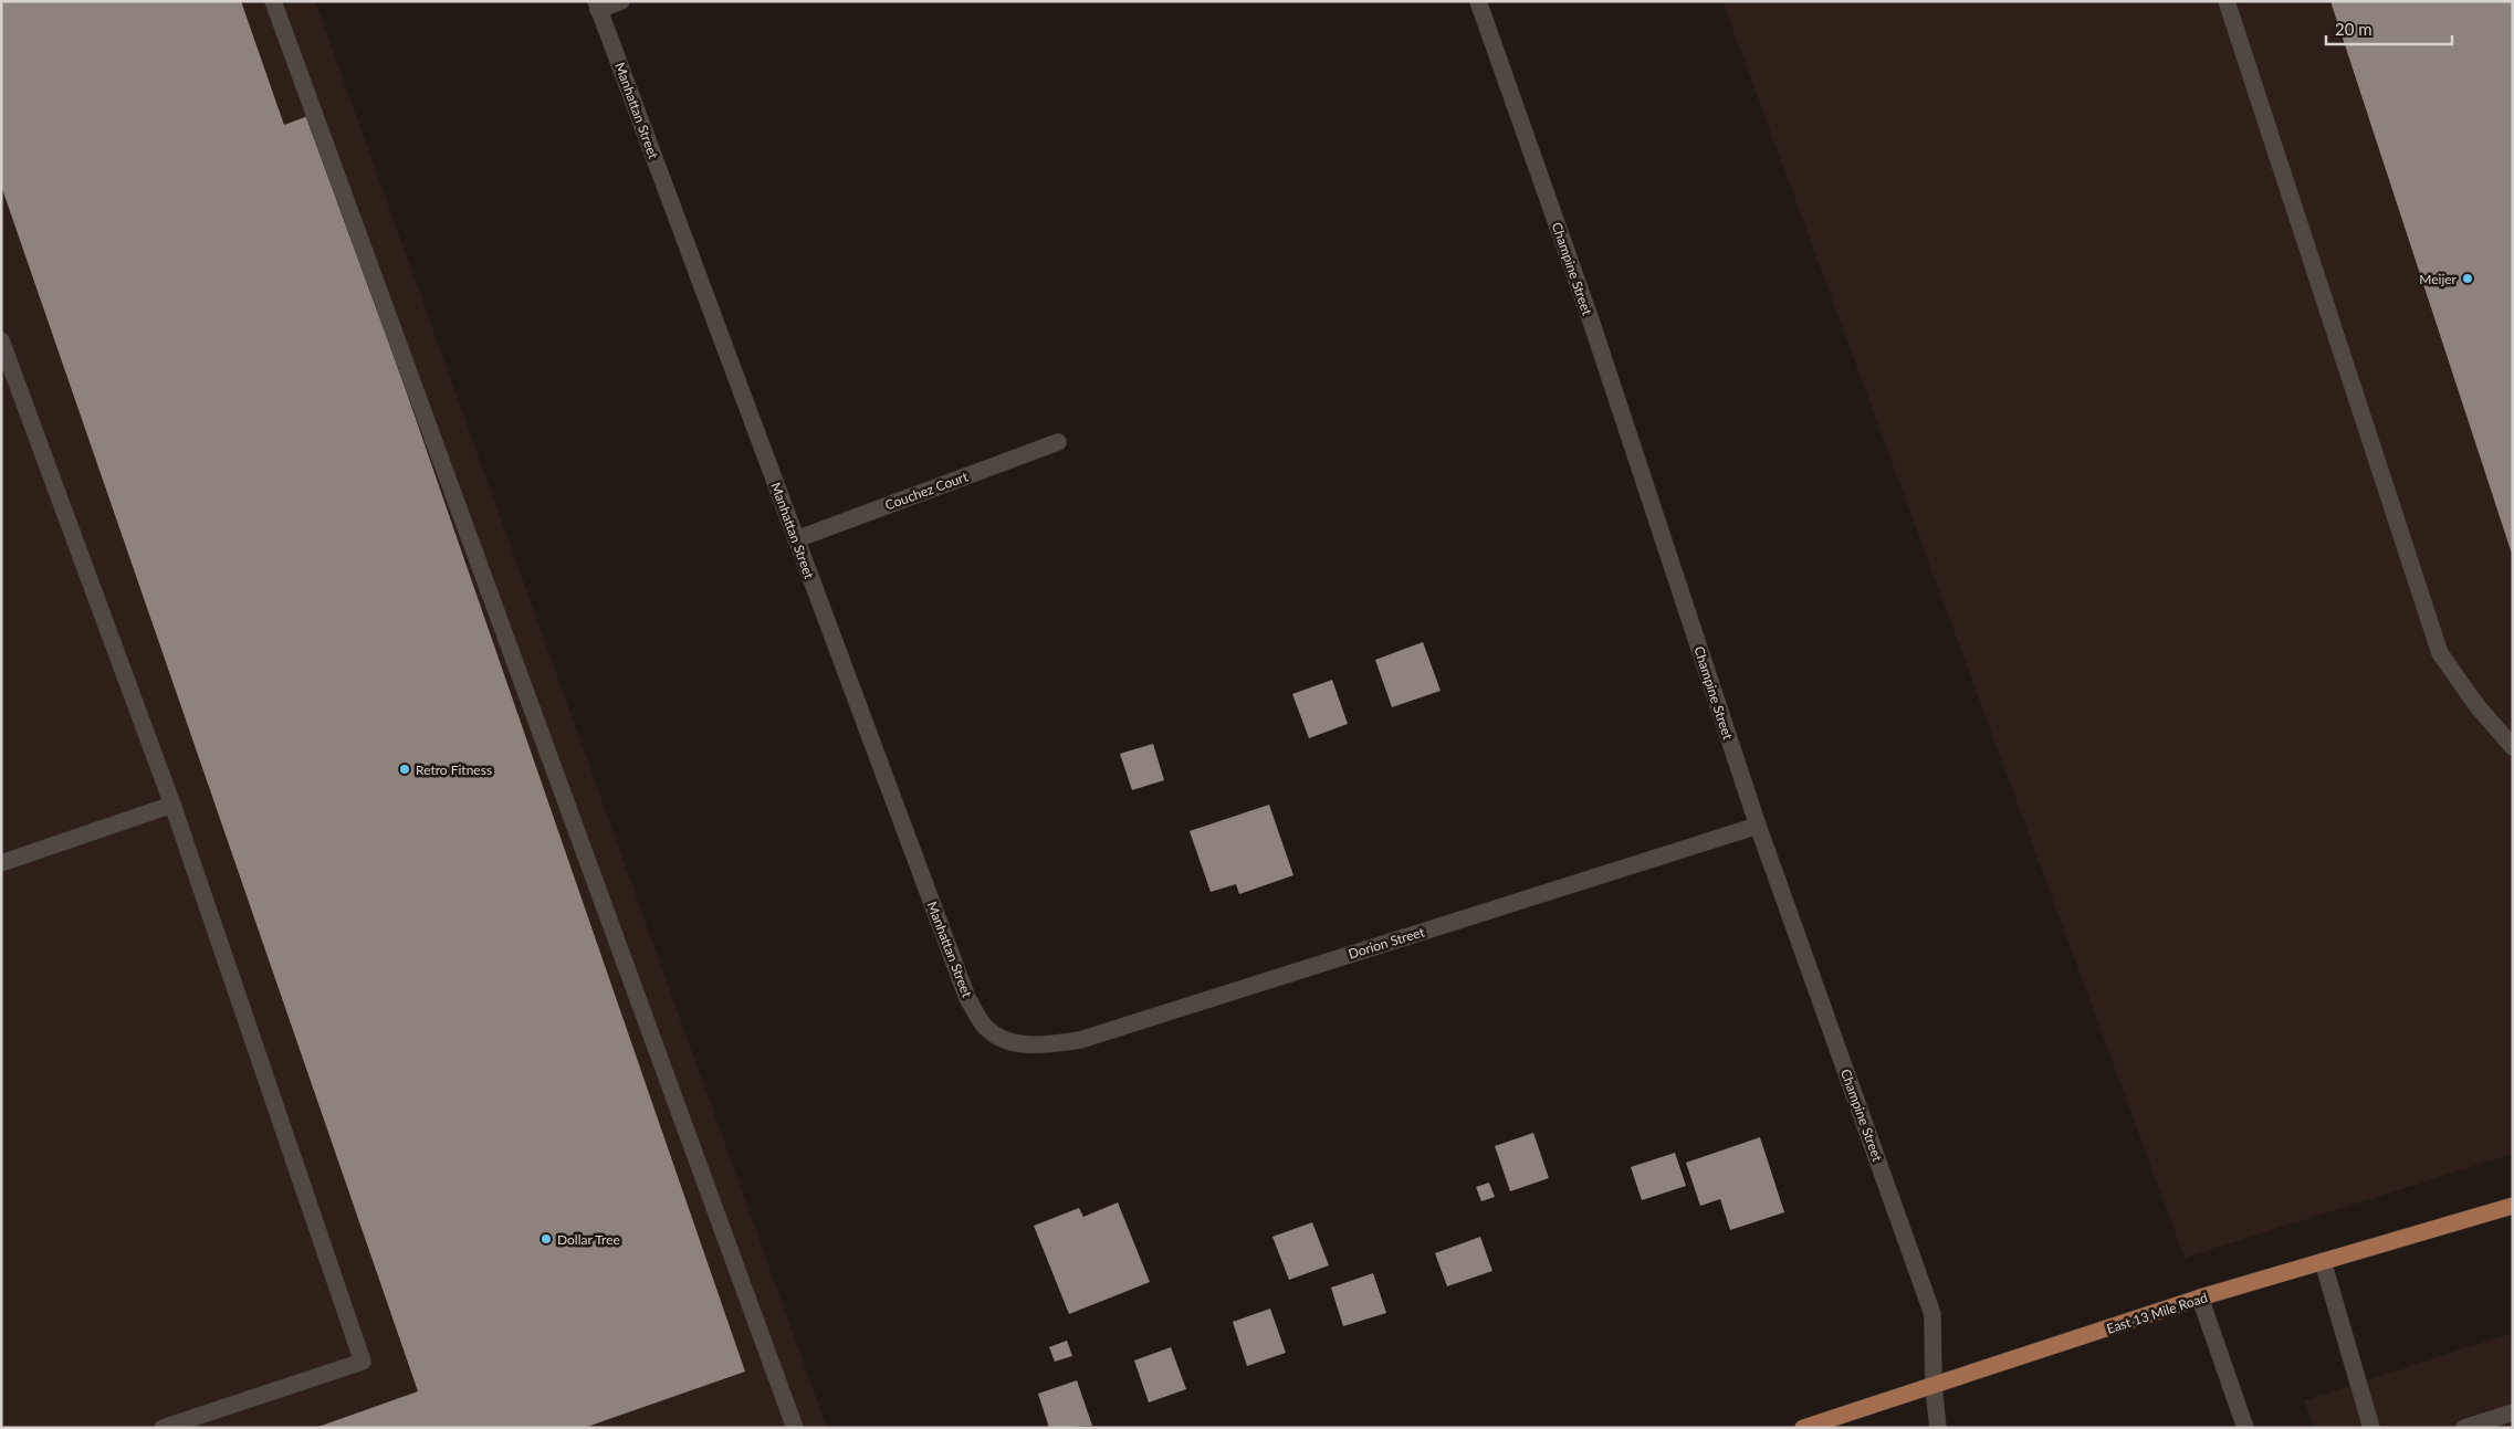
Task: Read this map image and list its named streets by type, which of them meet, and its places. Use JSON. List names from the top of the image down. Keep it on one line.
{"streets":{"main road":["East 13 Mile Road"],"street":["Manhattan Street","Champine Street","Couchez Court","Dorion Street"]},"crossings":[["Manhattan Street","Couchez Court"],["Manhattan Street","Dorion Street"],["Champine Street","Dorion Street"],["Champine Street","East 13 Mile Road"]],"places":["Meijer","Retro Fitness","Dollar Tree"],"scale_bar":"20 m"}
